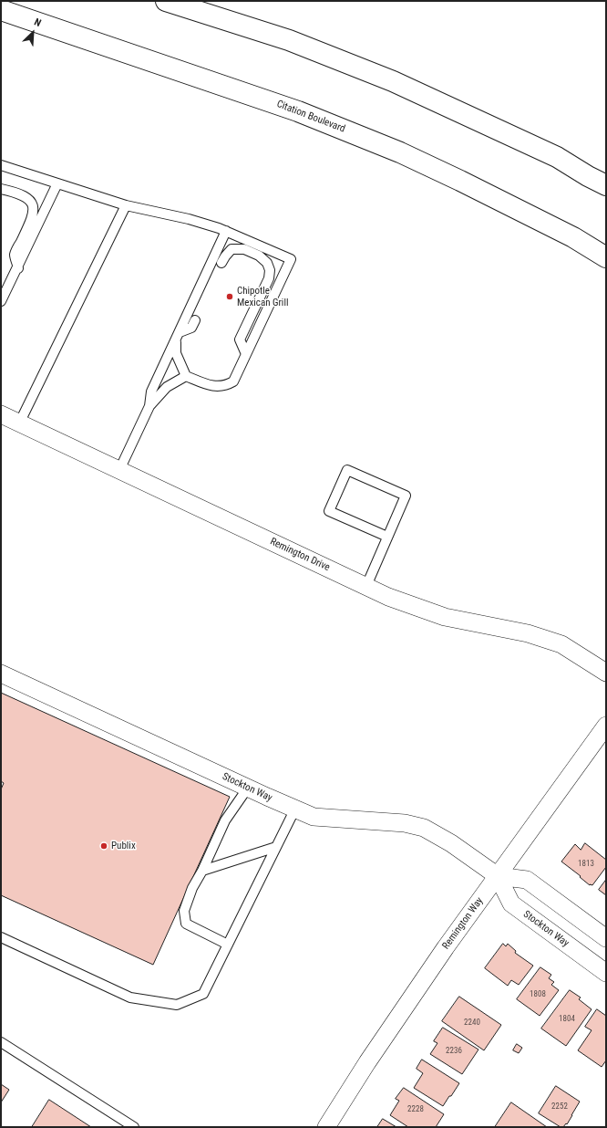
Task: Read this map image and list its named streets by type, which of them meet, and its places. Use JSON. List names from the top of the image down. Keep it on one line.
{"streets":{"main road":["Citation Boulevard"],"street":["Remington Drive","Stockton Way","Remington Way"]},"crossings":[["Stockton Way","Remington Way"]],"places":["Chipotle Mexican Grill","Publix"],"house_numbers":["1813","1808","1804","2240","2236","2252","2228"],"north":"top right"}
